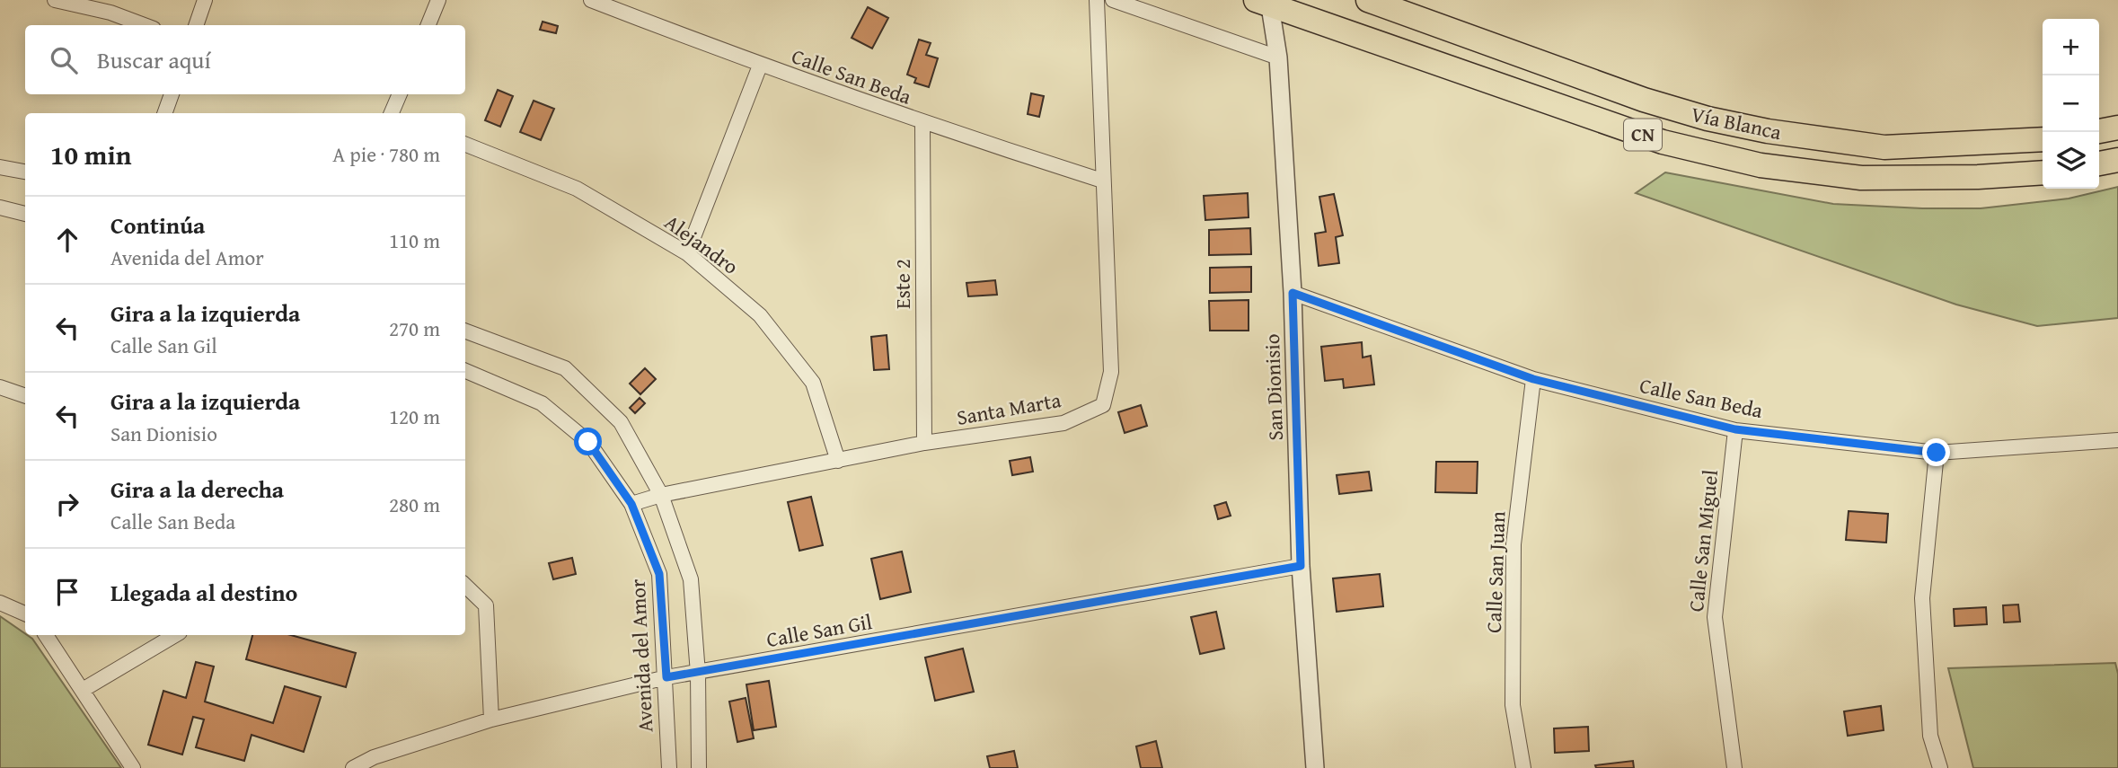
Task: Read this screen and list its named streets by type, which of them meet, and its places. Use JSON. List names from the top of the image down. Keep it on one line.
{"streets":{"highway":["Vía Blanca","CN"],"street":["Calle San Beda","Alejandro","Este 2","San Dionisio","Santa Marta","Calle San Miguel","Calle San Juan","Calle San Gil","Avenida del Amor"]},"crossings":[["Calle San Beda","Este 2"],["Calle San Beda","San Dionisio"],["Calle San Beda","Santa Marta"],["Calle San Beda","Calle San Miguel"],["Calle San Beda","Calle San Juan"],["CN","San Dionisio"],["Alejandro","Santa Marta"],["Este 2","Santa Marta"],["San Dionisio","Calle San Gil"],["Santa Marta","Avenida del Amor"],["Calle San Gil","Avenida del Amor"]],"page":{"map_buttons":["+","−"],"search":"Buscar aquí","heading":["10 min","A pie · 780 m"],"list":[["Continúa","Avenida del Amor","110 m"],["Gira a la izquierda","Calle San Gil","270 m"],["Gira a la izquierda","San Dionisio","120 m"],["Gira a la derecha","Calle San Beda","280 m"],"Llegada al destino"]}}
